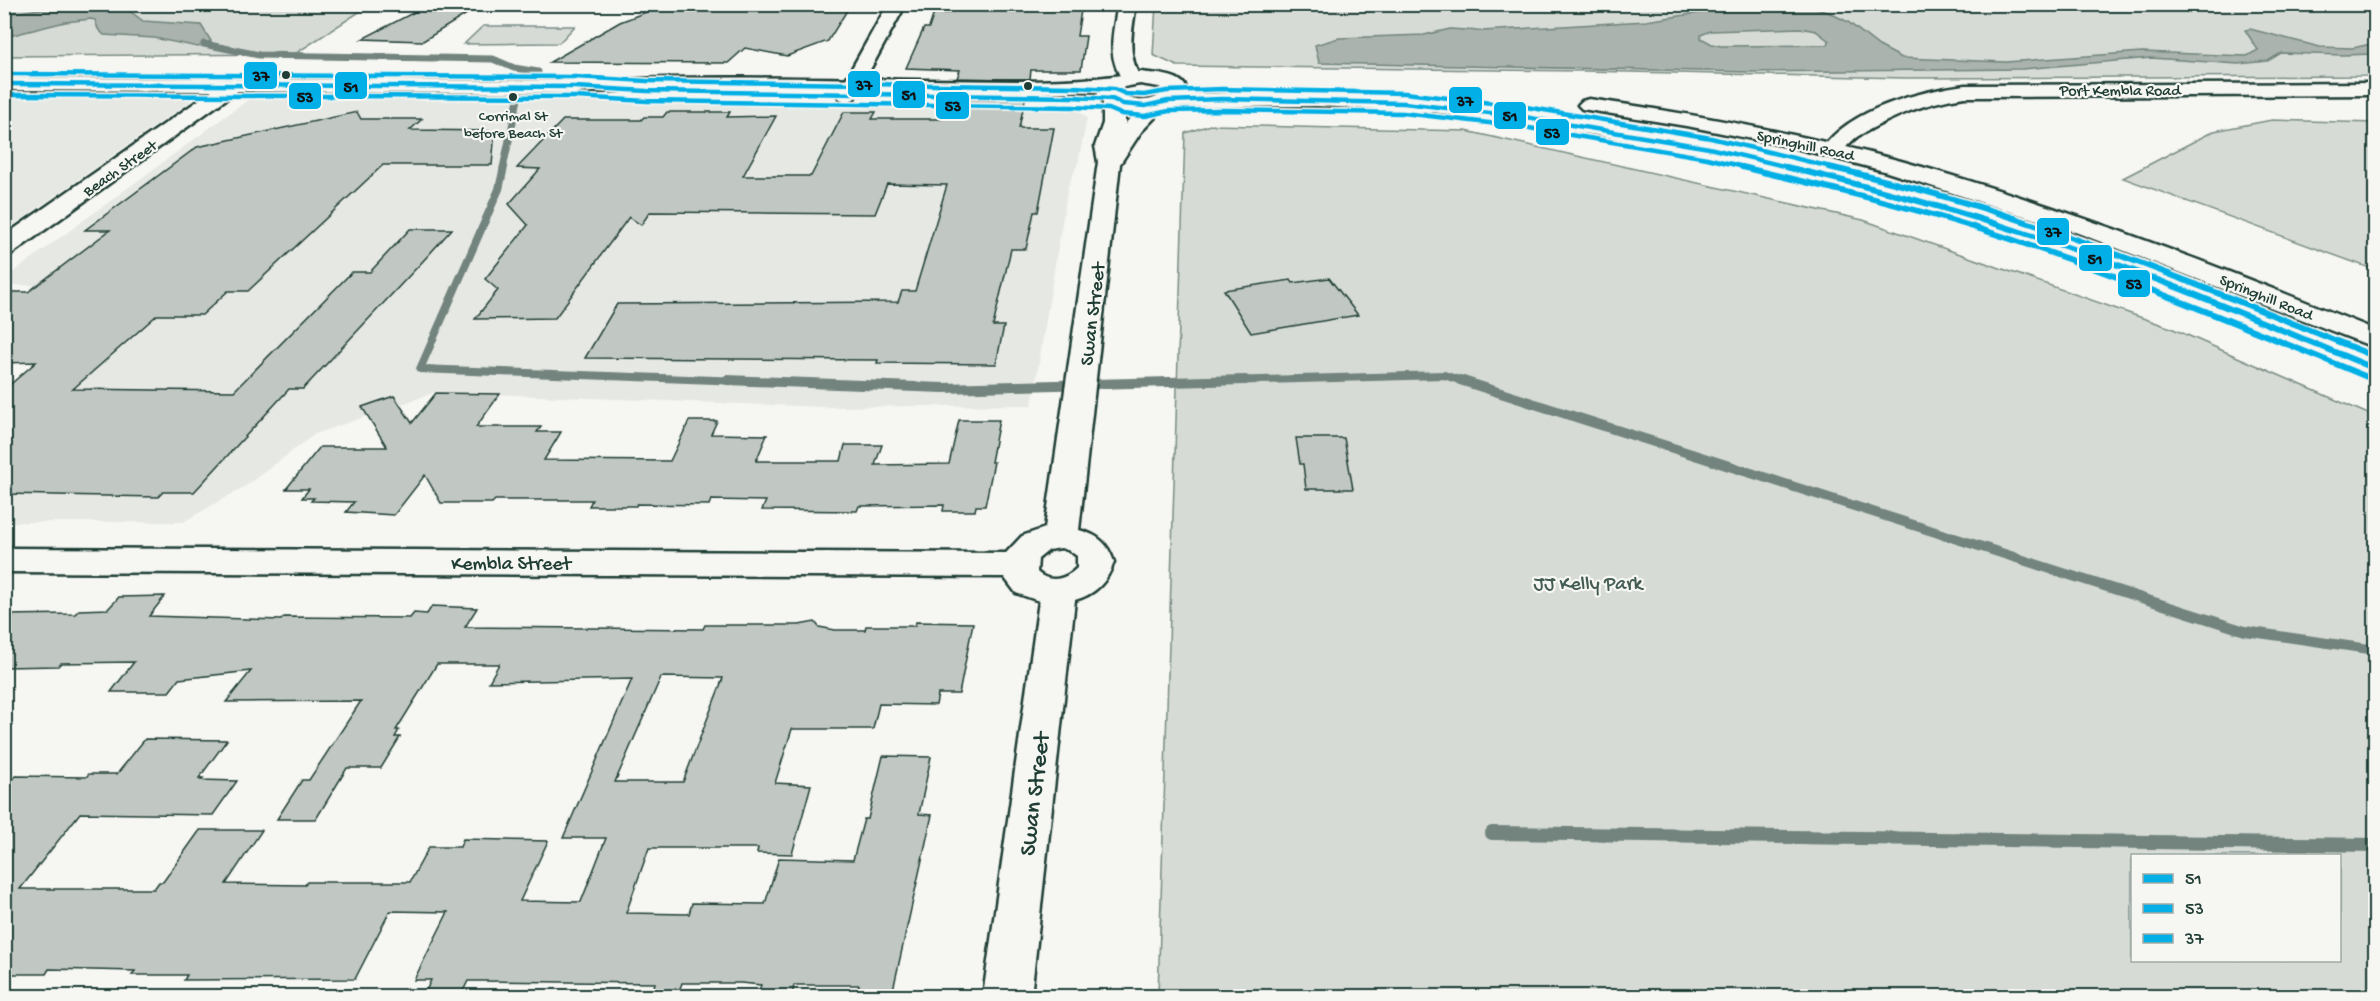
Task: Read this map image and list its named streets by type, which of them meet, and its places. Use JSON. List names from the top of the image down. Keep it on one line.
{"streets":{"main road":["Port Kembla Road","Springhill Road","Beach Street","Swan Street","Kembla Street"]},"crossings":[["Port Kembla Road","Springhill Road"],["Swan Street","Kembla Street"]],"parks":["JJ Kelly Park"],"places":["Corrimal St before Beach St"],"lines":["transit line 37","transit line 51","transit line 53"],"legend":["51","53","37"]}
